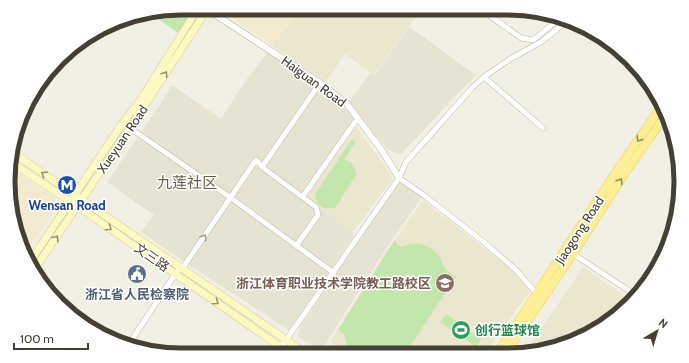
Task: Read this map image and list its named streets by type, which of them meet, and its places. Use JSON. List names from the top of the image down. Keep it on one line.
{"streets":{"main road":["Xueyuan Road","Jiaogong Road","文三路"],"street":["Haiguan Road"]},"crossings":[["Xueyuan Road","文三路"]],"districts":["九莲社区"],"places":{"metro station":["Wensan Road"],"public building":["浙江省人民检察院"],"school or university":["浙江体育职业技术学院教工路校区"],"sports":["创行篮球馆"]},"scale_bar":"100 m","north":"top right"}
